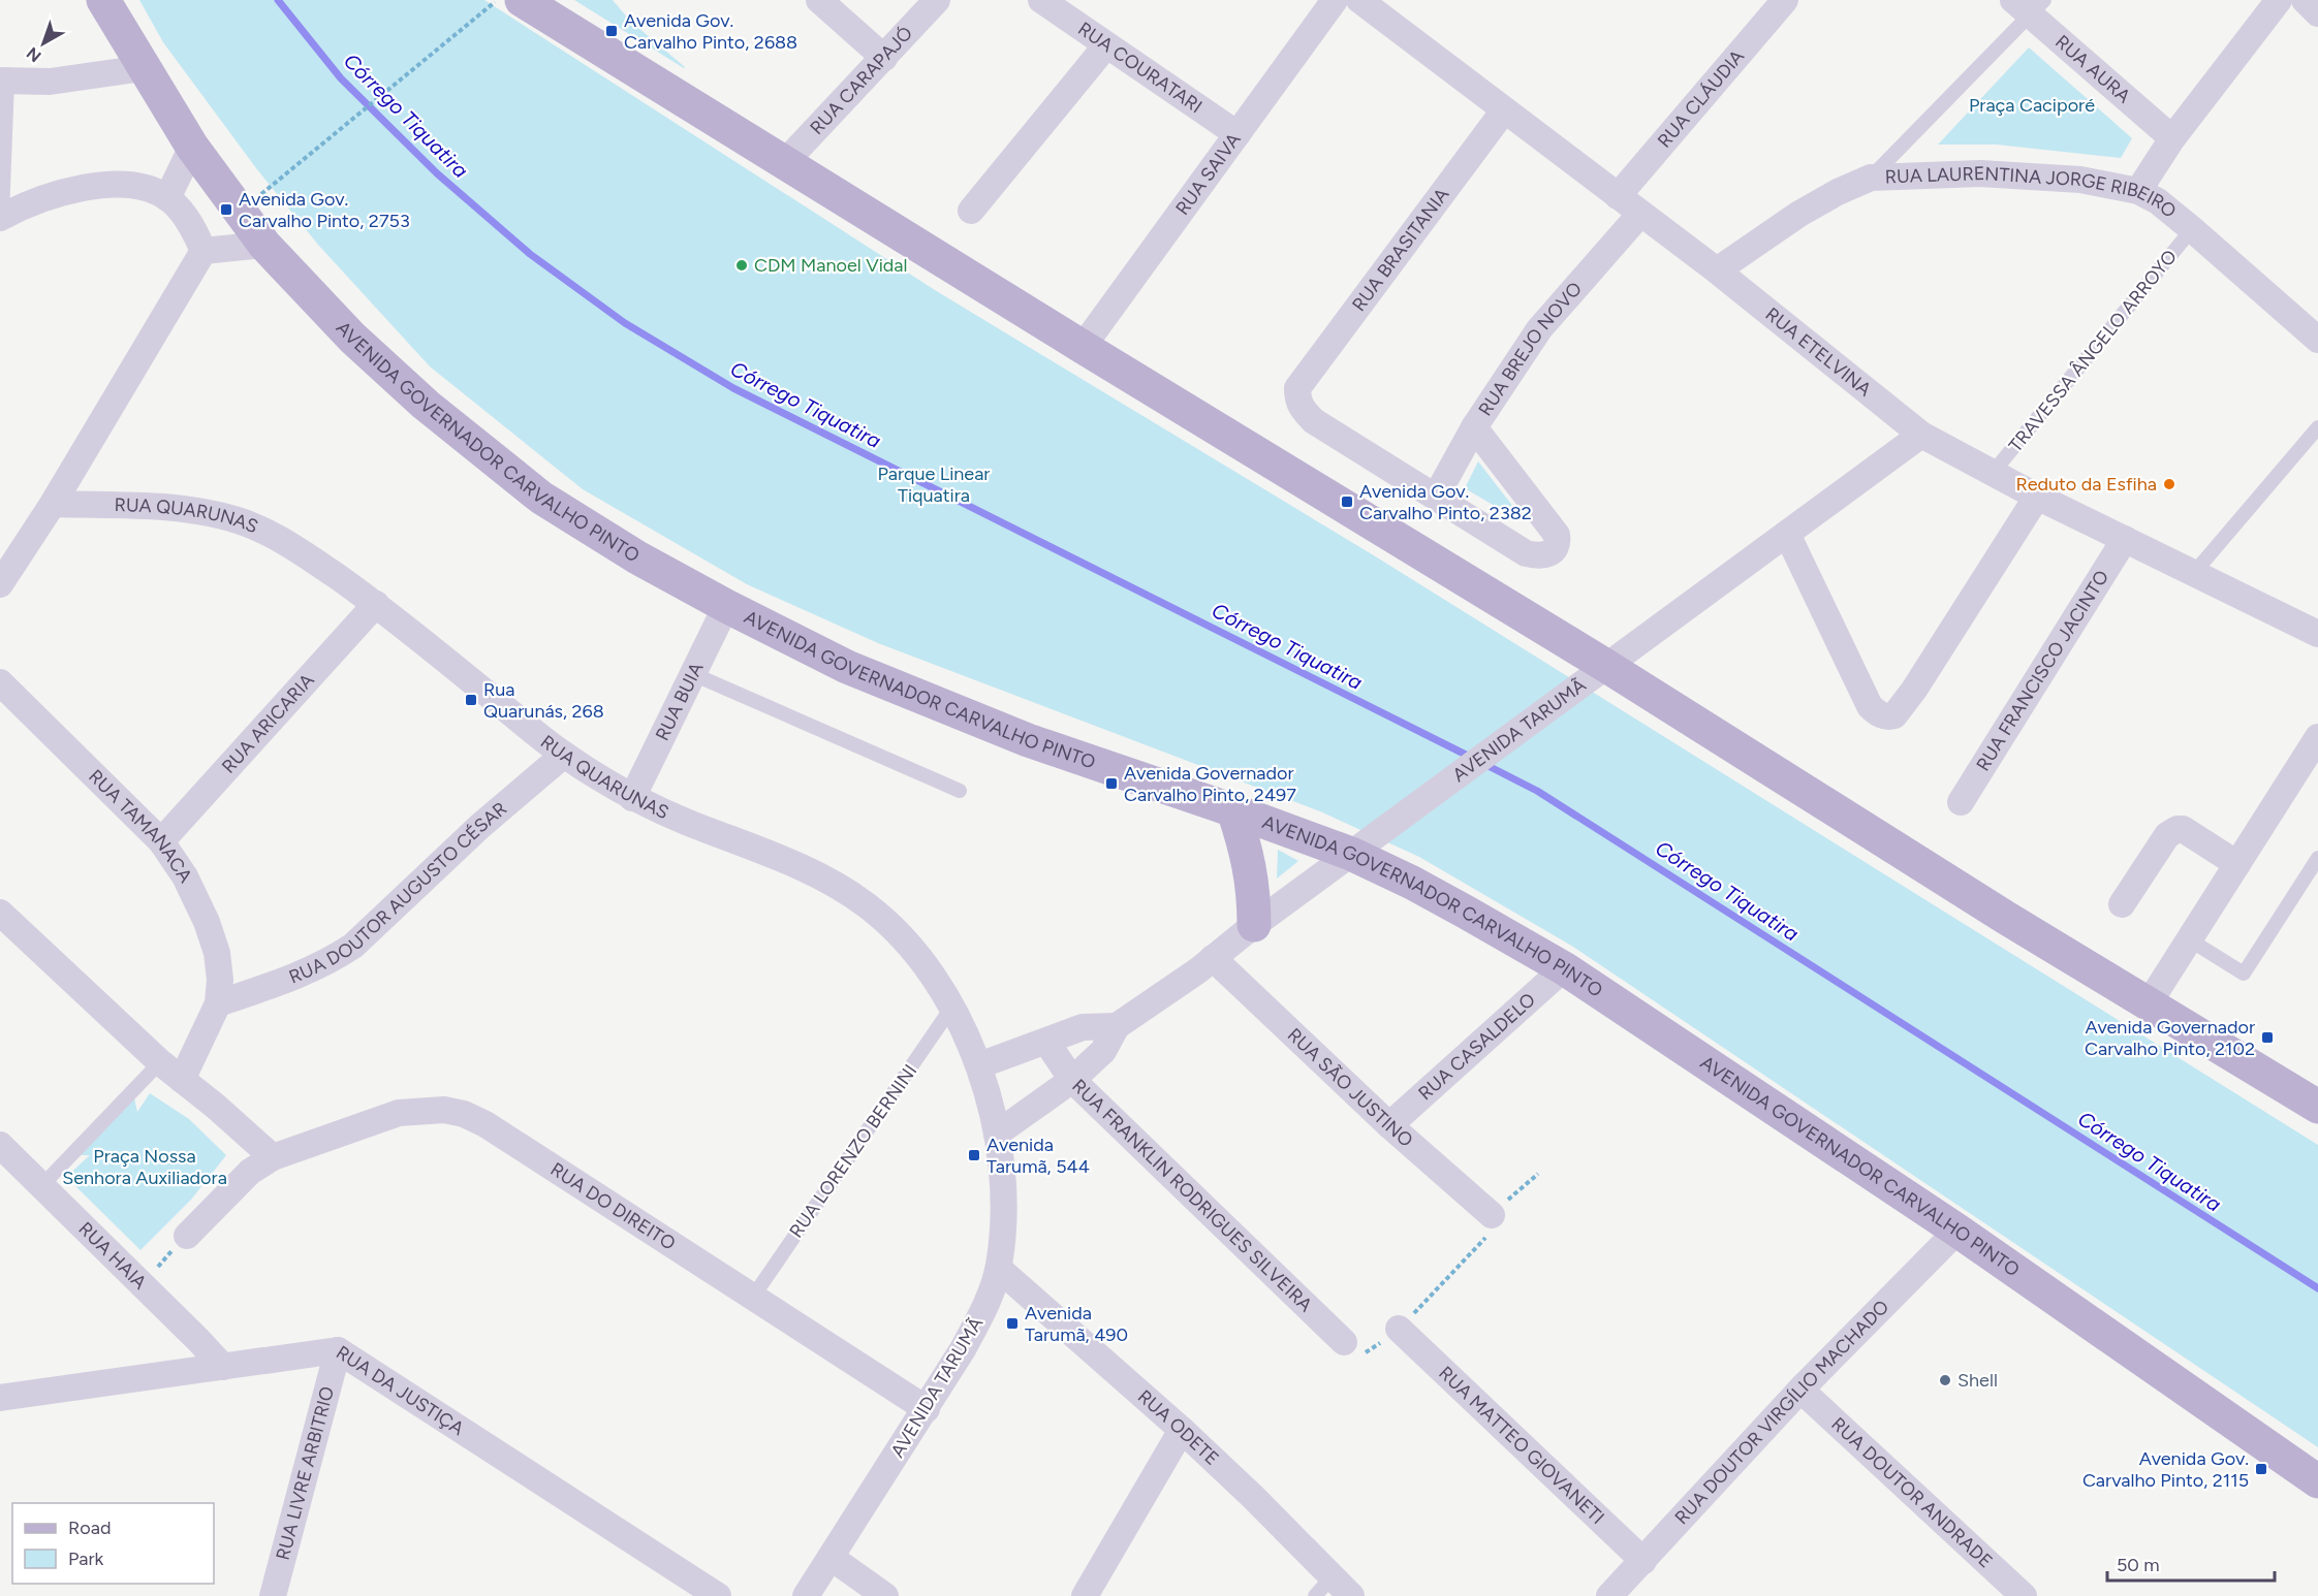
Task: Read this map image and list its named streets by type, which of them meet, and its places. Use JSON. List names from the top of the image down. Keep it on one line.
{"streets":{"main road":["AVENIDA GOVERNADOR CARVALHO PINTO"],"street":["RUA COURATARI","RUA AURA","RUA CARAPAJÓ","RUA CLÁUDIA","RUA SAIVA","RUA LAURENTINA JORGE RIBEIRO","RUA BRASITANIA","RUA BREJO NOVO","RUA ETELVINA","RUA QUARUNAS","RUA FRANCISCO JACINTO","RUA BUIA","RUA ARICARIA","AVENIDA TARUMÃ","RUA TAMANACA","RUA DOUTOR AUGUSTO CÉSAR","RUA CASALDELO","RUA SÃO JUSTINO","RUA FRANKLIN RODRIGUES SILVEIRA","RUA DO DIREITO","RUA HAIA","RUA DA JUSTIÇA","RUA DOUTOR VIRGÍLIO MACHADO","RUA ODETE","RUA MATTEO GIOVANETI","RUA LIVRE ARBITRIO","RUA DOUTOR ANDRADE"],"lane":["TRAVESSA ÂNGELO ARROYO","RUA LORENZO BERNINI"]},"crossings":[["RUA COURATARI","RUA SAIVA"],["RUA CLÁUDIA","RUA ETELVINA"],["RUA LAURENTINA JORGE RIBEIRO","RUA ETELVINA"],["RUA LAURENTINA JORGE RIBEIRO","TRAVESSA ÂNGELO ARROYO"],["RUA BRASITANIA","RUA BREJO NOVO"],["RUA BRASITANIA","RUA ETELVINA"],["RUA BREJO NOVO","RUA ETELVINA"],["RUA ETELVINA","TRAVESSA ÂNGELO ARROYO"],["RUA ETELVINA","RUA FRANCISCO JACINTO"],["RUA ETELVINA","AVENIDA TARUMÃ"],["AVENIDA GOVERNADOR CARVALHO PINTO","RUA BUIA"],["AVENIDA GOVERNADOR CARVALHO PINTO","AVENIDA TARUMÃ"],["AVENIDA GOVERNADOR CARVALHO PINTO","RUA CASALDELO"],["AVENIDA GOVERNADOR CARVALHO PINTO","RUA DOUTOR VIRGÍLIO MACHADO"],["RUA QUARUNAS","RUA BUIA"],["RUA QUARUNAS","RUA ARICARIA"],["RUA QUARUNAS","AVENIDA TARUMÃ"],["RUA QUARUNAS","RUA DOUTOR AUGUSTO CÉSAR"],["RUA QUARUNAS","RUA LORENZO BERNINI"],["RUA ARICARIA","RUA TAMANACA"],["AVENIDA TARUMÃ","RUA SÃO JUSTINO"],["AVENIDA TARUMÃ","RUA FRANKLIN RODRIGUES SILVEIRA"],["AVENIDA TARUMÃ","RUA DO DIREITO"],["AVENIDA TARUMÃ","RUA ODETE"],["RUA TAMANACA","RUA DOUTOR AUGUSTO CÉSAR"],["RUA CASALDELO","RUA SÃO JUSTINO"],["RUA LORENZO BERNINI","RUA DO DIREITO"],["RUA HAIA","RUA DA JUSTIÇA"],["RUA DA JUSTIÇA","RUA LIVRE ARBITRIO"],["RUA DOUTOR VIRGÍLIO MACHADO","RUA MATTEO GIOVANETI"],["RUA DOUTOR VIRGÍLIO MACHADO","RUA DOUTOR ANDRADE"]],"water":["Córrego Tiquatira"],"parks":["Praça Caciporé","Parque Linear Tiquatira","Praça Nossa Senhora Auxiliadora"],"places":{"transit":["Avenida Gov. Carvalho Pinto, 2688","Avenida Gov. Carvalho Pinto, 2753","Avenida Gov. Carvalho Pinto, 2382","Rua Quarunás, 268","Avenida Governador Carvalho Pinto, 2497","Avenida Governador Carvalho Pinto, 2102","Avenida Tarumã, 544","Avenida Tarumã, 490","Avenida Gov. Carvalho Pinto, 2115"],"other":["CDM Manoel Vidal","Reduto da Esfiha","Shell"]},"legend":["Road","Park"],"scale_bar":"50 m","north":"bottom left"}
